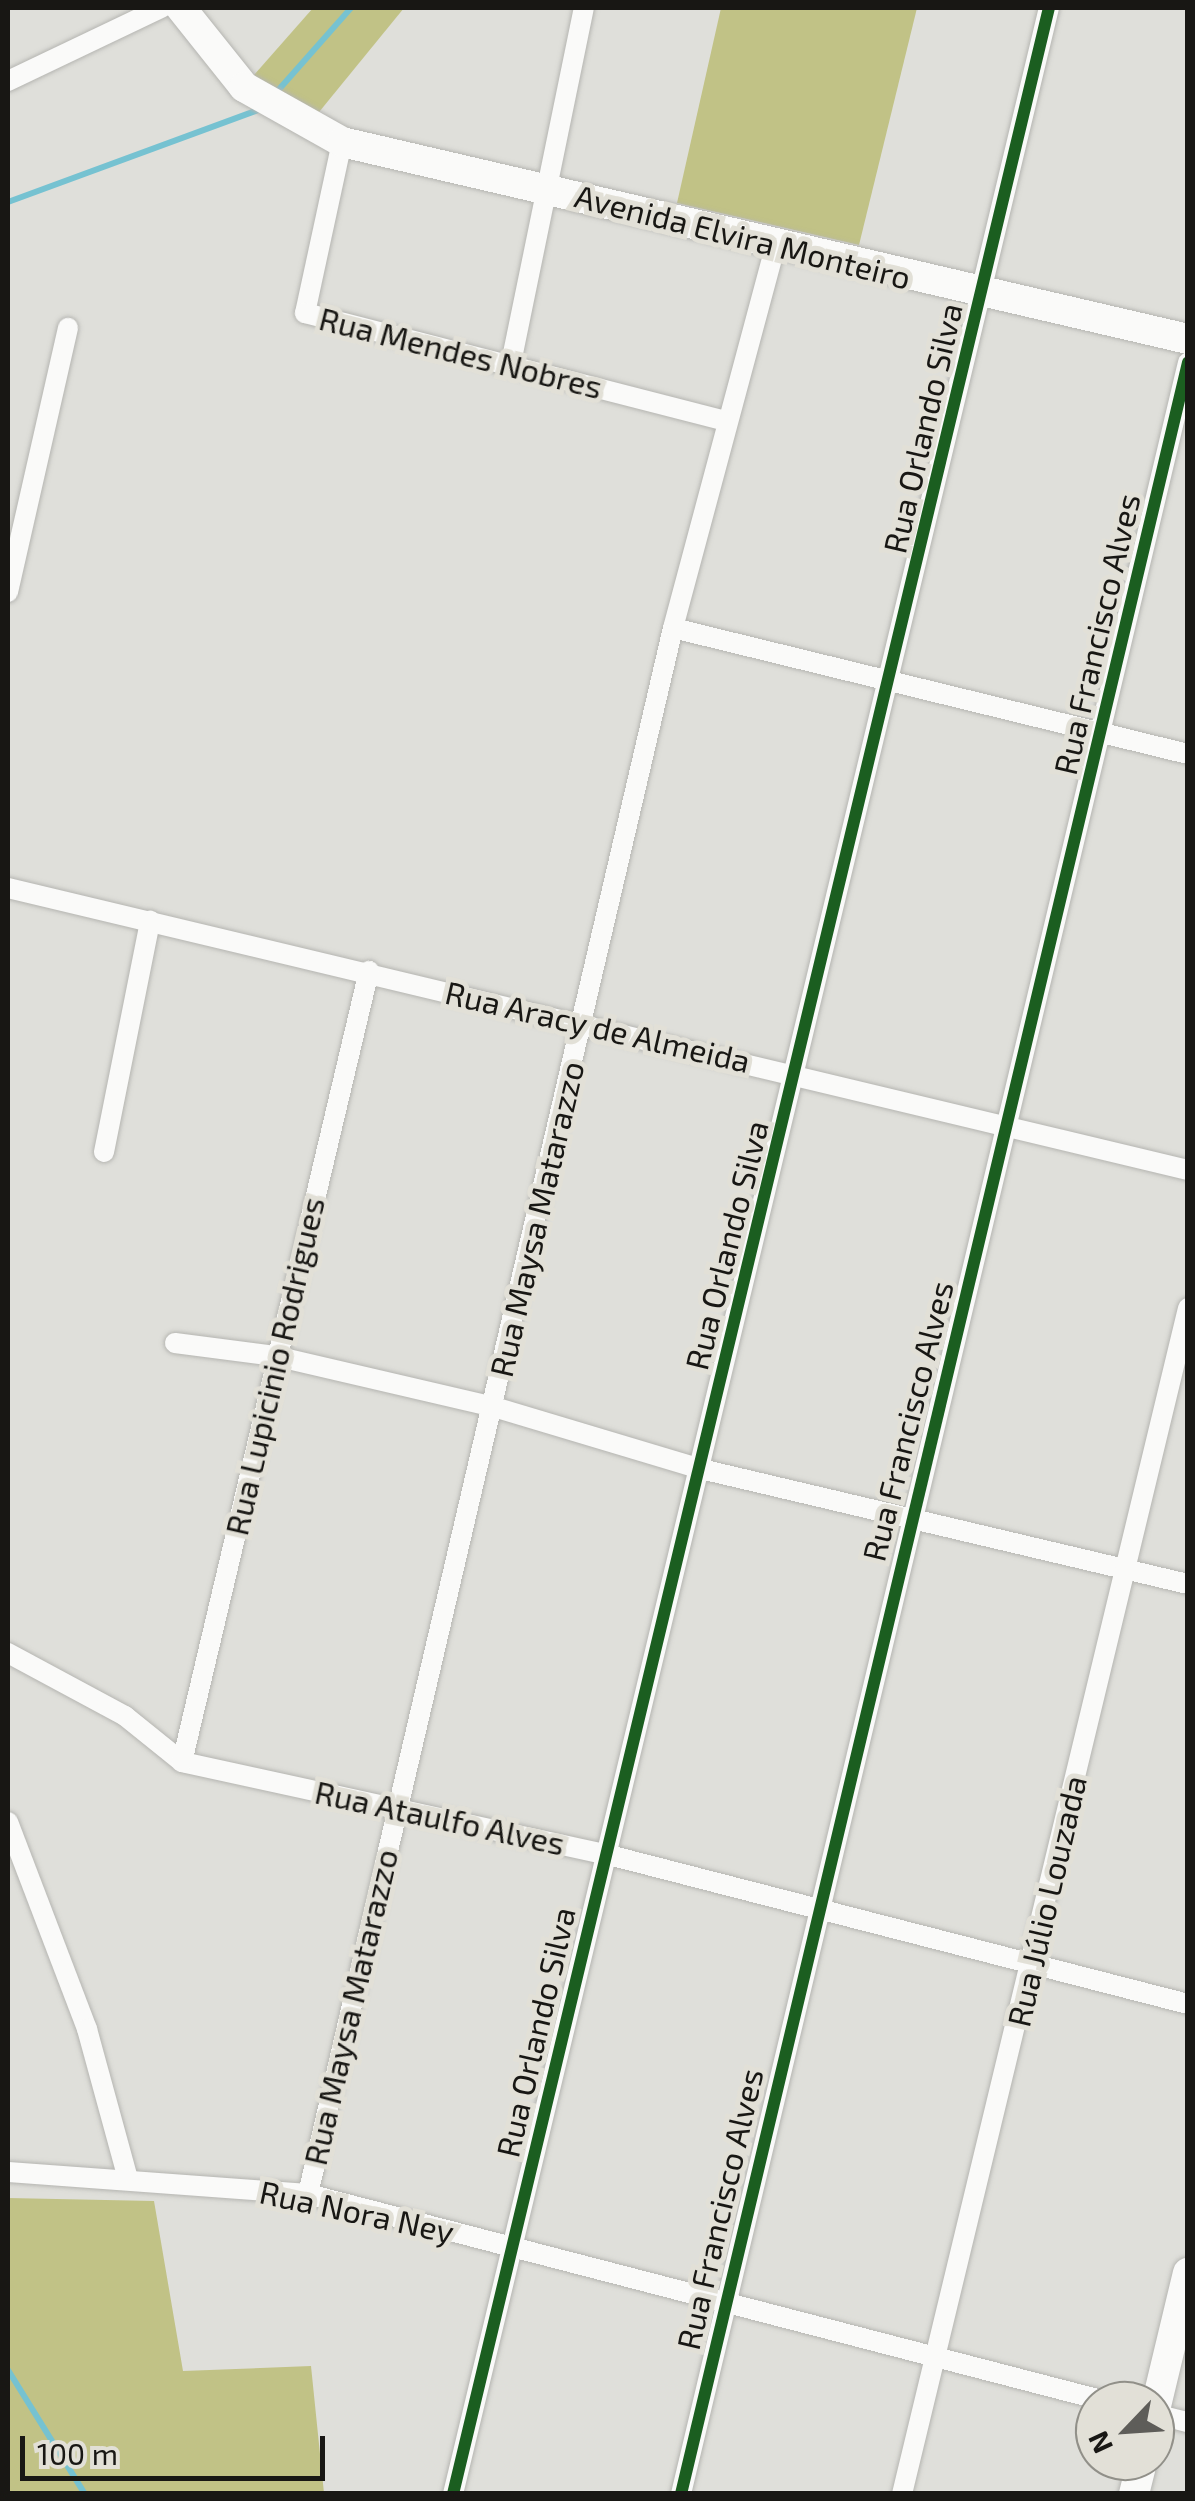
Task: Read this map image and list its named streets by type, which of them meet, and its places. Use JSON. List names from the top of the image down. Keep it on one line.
{"streets":{"street":["Avenida Elvira Monteiro","Rua Mendes Nobres","Rua Orlando Silva","Rua Francisco Alves","Rua Aracy de Almeida","Rua Maysa Matarazzo","Rua Lupicinio Rodrigues","Rua Ataulfo Alves","Rua Júlio Louzada","Rua Nora Ney"]},"crossings":[["Avenida Elvira Monteiro","Rua Mendes Nobres"],["Avenida Elvira Monteiro","Rua Orlando Silva"],["Avenida Elvira Monteiro","Rua Maysa Matarazzo"],["Rua Mendes Nobres","Rua Maysa Matarazzo"],["Rua Orlando Silva","Rua Aracy de Almeida"],["Rua Orlando Silva","Rua Ataulfo Alves"],["Rua Orlando Silva","Rua Nora Ney"],["Rua Francisco Alves","Rua Aracy de Almeida"],["Rua Francisco Alves","Rua Ataulfo Alves"],["Rua Francisco Alves","Rua Nora Ney"],["Rua Aracy de Almeida","Rua Maysa Matarazzo"],["Rua Aracy de Almeida","Rua Lupicinio Rodrigues"],["Rua Maysa Matarazzo","Rua Ataulfo Alves"],["Rua Maysa Matarazzo","Rua Nora Ney"],["Rua Lupicinio Rodrigues","Rua Ataulfo Alves"],["Rua Ataulfo Alves","Rua Júlio Louzada"],["Rua Júlio Louzada","Rua Nora Ney"]],"scale_bar":"100 m","north":"bottom left"}
